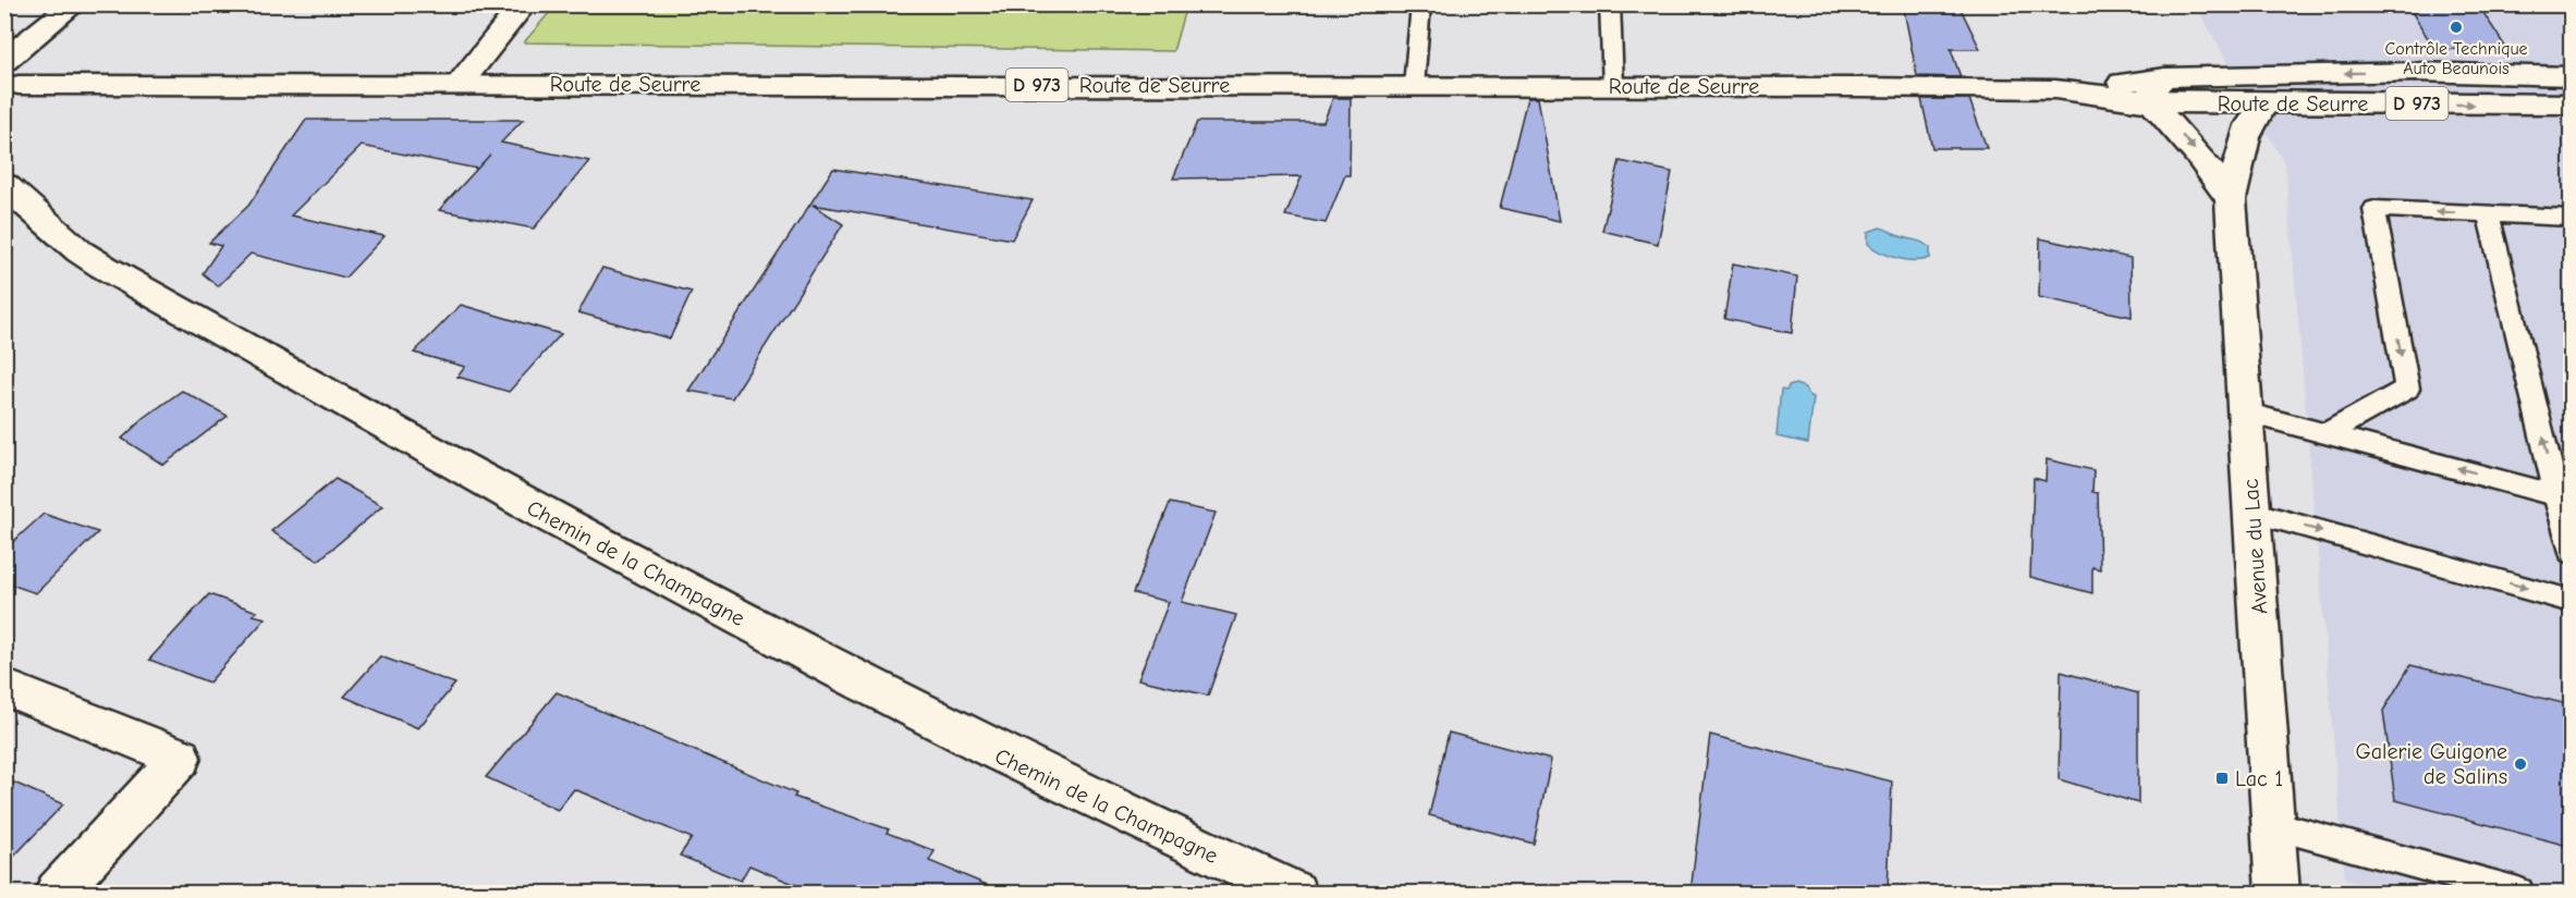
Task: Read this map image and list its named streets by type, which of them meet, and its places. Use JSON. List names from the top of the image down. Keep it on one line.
{"streets":{"main road":["Route de Seurre","D 973","Avenue du Lac","Chemin de la Champagne"]},"crossings":[["Route de Seurre","Avenue du Lac"]],"places":{"other":["Contrôle Technique Auto Beaunois","Galerie Guigone de Salins"],"transit":["Lac 1"]}}
